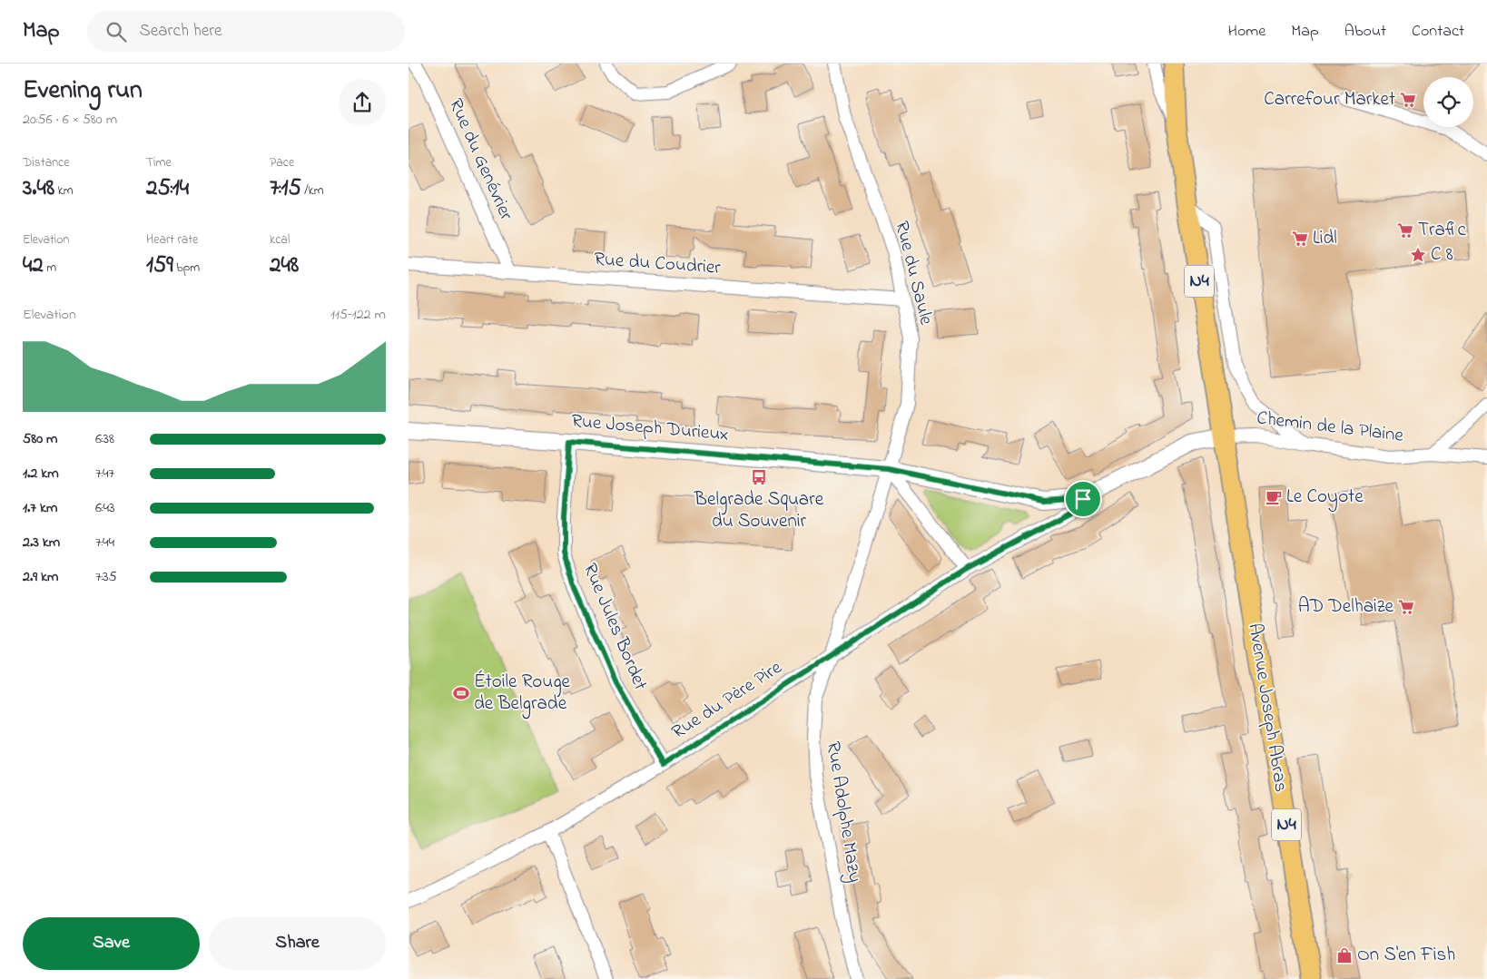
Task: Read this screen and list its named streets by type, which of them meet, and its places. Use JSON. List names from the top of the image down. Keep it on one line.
{"streets":{"main road":["N4","Avenue Joseph Abras"],"street":["Rue du Genévrier","Rue du Coudrier","Rue du Saule","Chemin de la Plaine","Rue Joseph Durieux","Rue Jules Bordet","Rue du Père Pire","Rue Adolphe Mazy"]},"crossings":[["Rue du Genévrier","Rue du Coudrier"],["Rue du Coudrier","Rue du Saule"],["Rue du Saule","Rue Joseph Durieux"],["Rue du Saule","Rue Adolphe Mazy"],["N4","Chemin de la Plaine"],["N4","Avenue Joseph Abras"],["Chemin de la Plaine","Avenue Joseph Abras"],["Rue Joseph Durieux","Rue Jules Bordet"],["Rue Joseph Durieux","Rue Adolphe Mazy"],["Rue Jules Bordet","Rue du Père Pire"],["Rue du Père Pire","Rue Adolphe Mazy"]],"places":{"supermarket":["Carrefour Market","Trafic","Lidl","AD Delhaize"],"place":["C 8"],"bus stop":["Belgrade Square du Souvenir"],"cafe":["Le Coyote"],"sports":["Étoile Rouge de Belgrade"],"shop":["On S'en Fish"]},"page":{"header":"Map","search":"Search here","nav":["Home","Map","About","Contact"],"heading":["Evening run","20:56 · 6 × 580 m"],"stats":[["Distance","3.48 km"],["Time","25:14"],["Pace","7:15 /km"],["Elevation","42 m"],["Heart rate","159 bpm"],["kcal","248"]],"chart":["Elevation","115–122 m"],"list":[{"name":"580 m","note":"6:38"},{"name":"1.2 km","note":"7:47"},{"name":"1.7 km","note":"6:43"},{"name":"2.3 km","note":"7:44"},{"name":"2.9 km","note":"7:35"}],"buttons":["Save","Share"]}}
